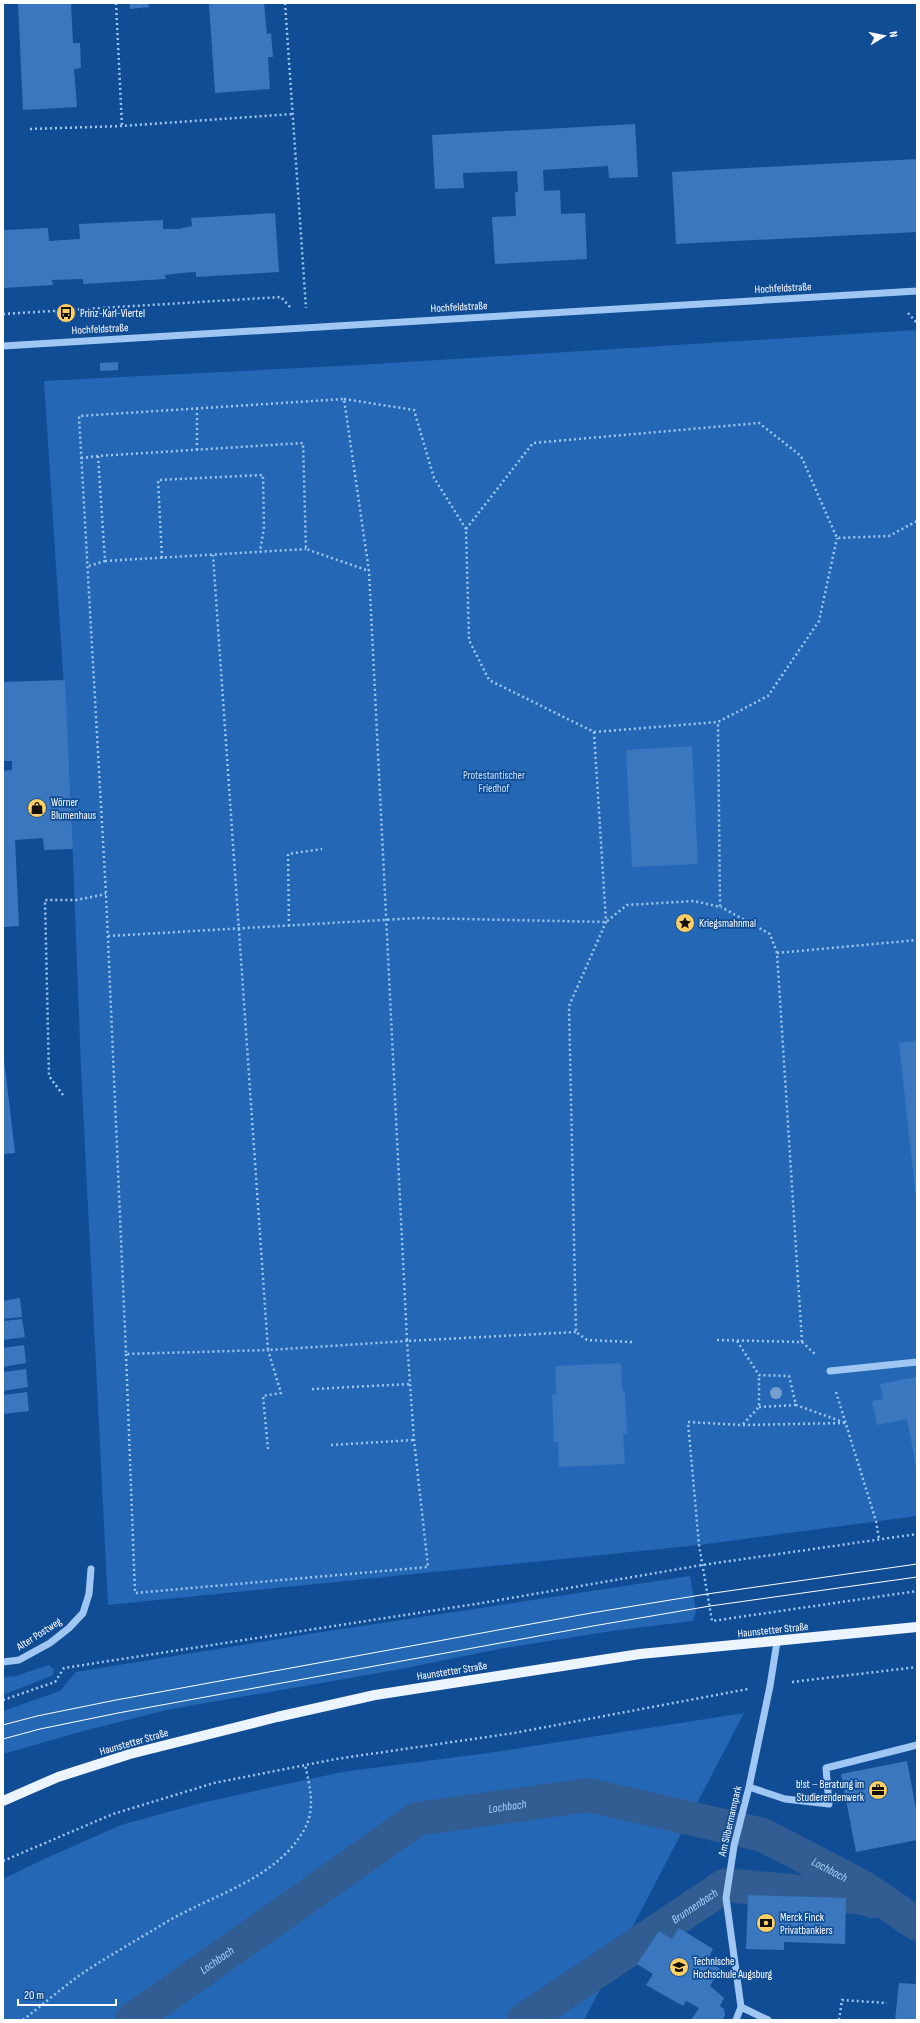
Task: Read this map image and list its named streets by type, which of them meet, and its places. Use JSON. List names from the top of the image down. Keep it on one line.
{"streets":{"main road":["Haunstetter Straße"],"street":["Hochfeldstraße","Alter Postweg","Am Silbermannpark"]},"crossings":[["Haunstetter Straße","Am Silbermannpark"]],"water":["Lochbach","Brunnenbach"],"parks":["Protestantischer Friedhof"],"places":{"bus stop":["Prinz-Karl-Viertel"],"shop":["Wörner Blumenhaus"],"place":["Kriegsmahnmal"],"office":["b!st – Beratung im Studierendenwerk"],"bank":["Merck Finck Privatbankiers"],"school or university":["Technische Hochschule Augsburg"]},"scale_bar":"20 m","north":"right"}
